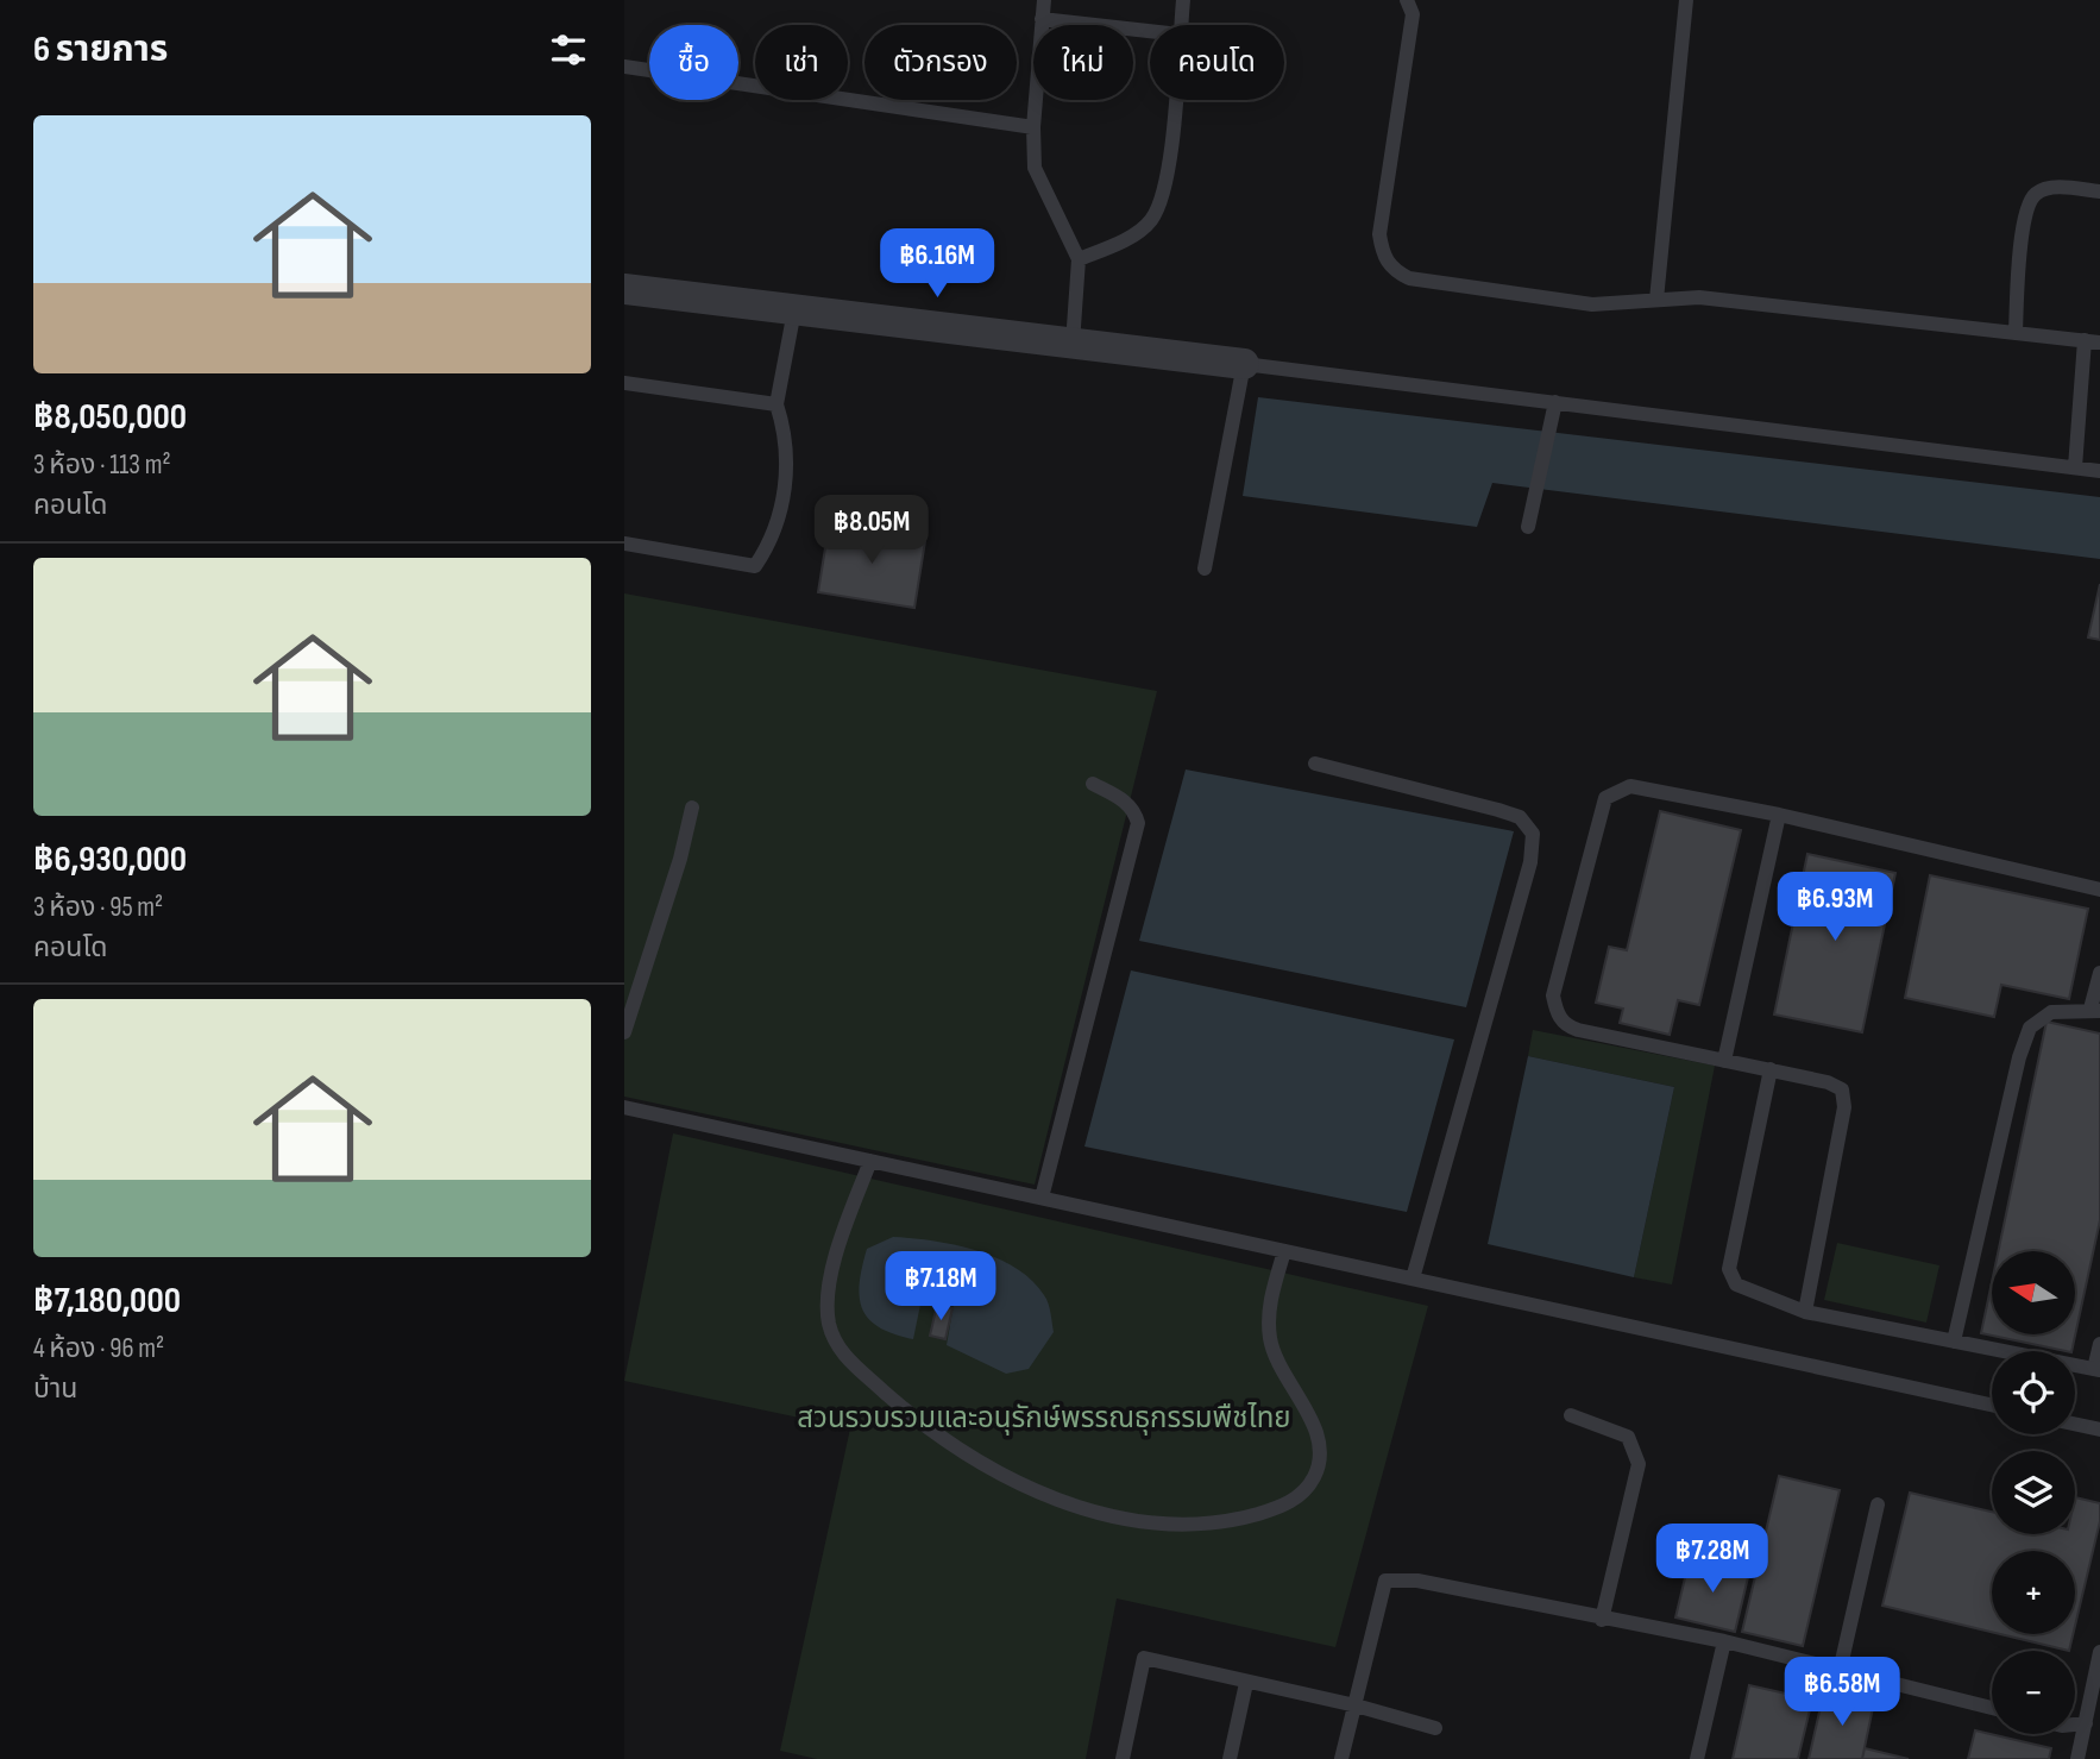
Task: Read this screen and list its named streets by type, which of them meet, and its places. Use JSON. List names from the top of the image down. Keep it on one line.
{"parks":["สวนรวบรวมและอนุรักษ์พรรณธุกรรมพืชไทย"],"north":"left","page":{"heading":"6 รายการ","chip":["ซื้อ","เช่า","ตัวกรอง","ใหม่","คอนโด"],"list":[{"name":"฿8,050,000","note":"3 ห้อง · 113 m² · คอนโด"},{"name":"฿6,930,000","note":"3 ห้อง · 95 m² · คอนโด"},{"name":"฿7,180,000","note":"4 ห้อง · 96 m² · บ้าน"}],"price":["฿6.16M","฿8.05M","฿6.93M","฿7.18M","฿7.28M","฿6.58M"],"map_buttons":["+","−"]}}
